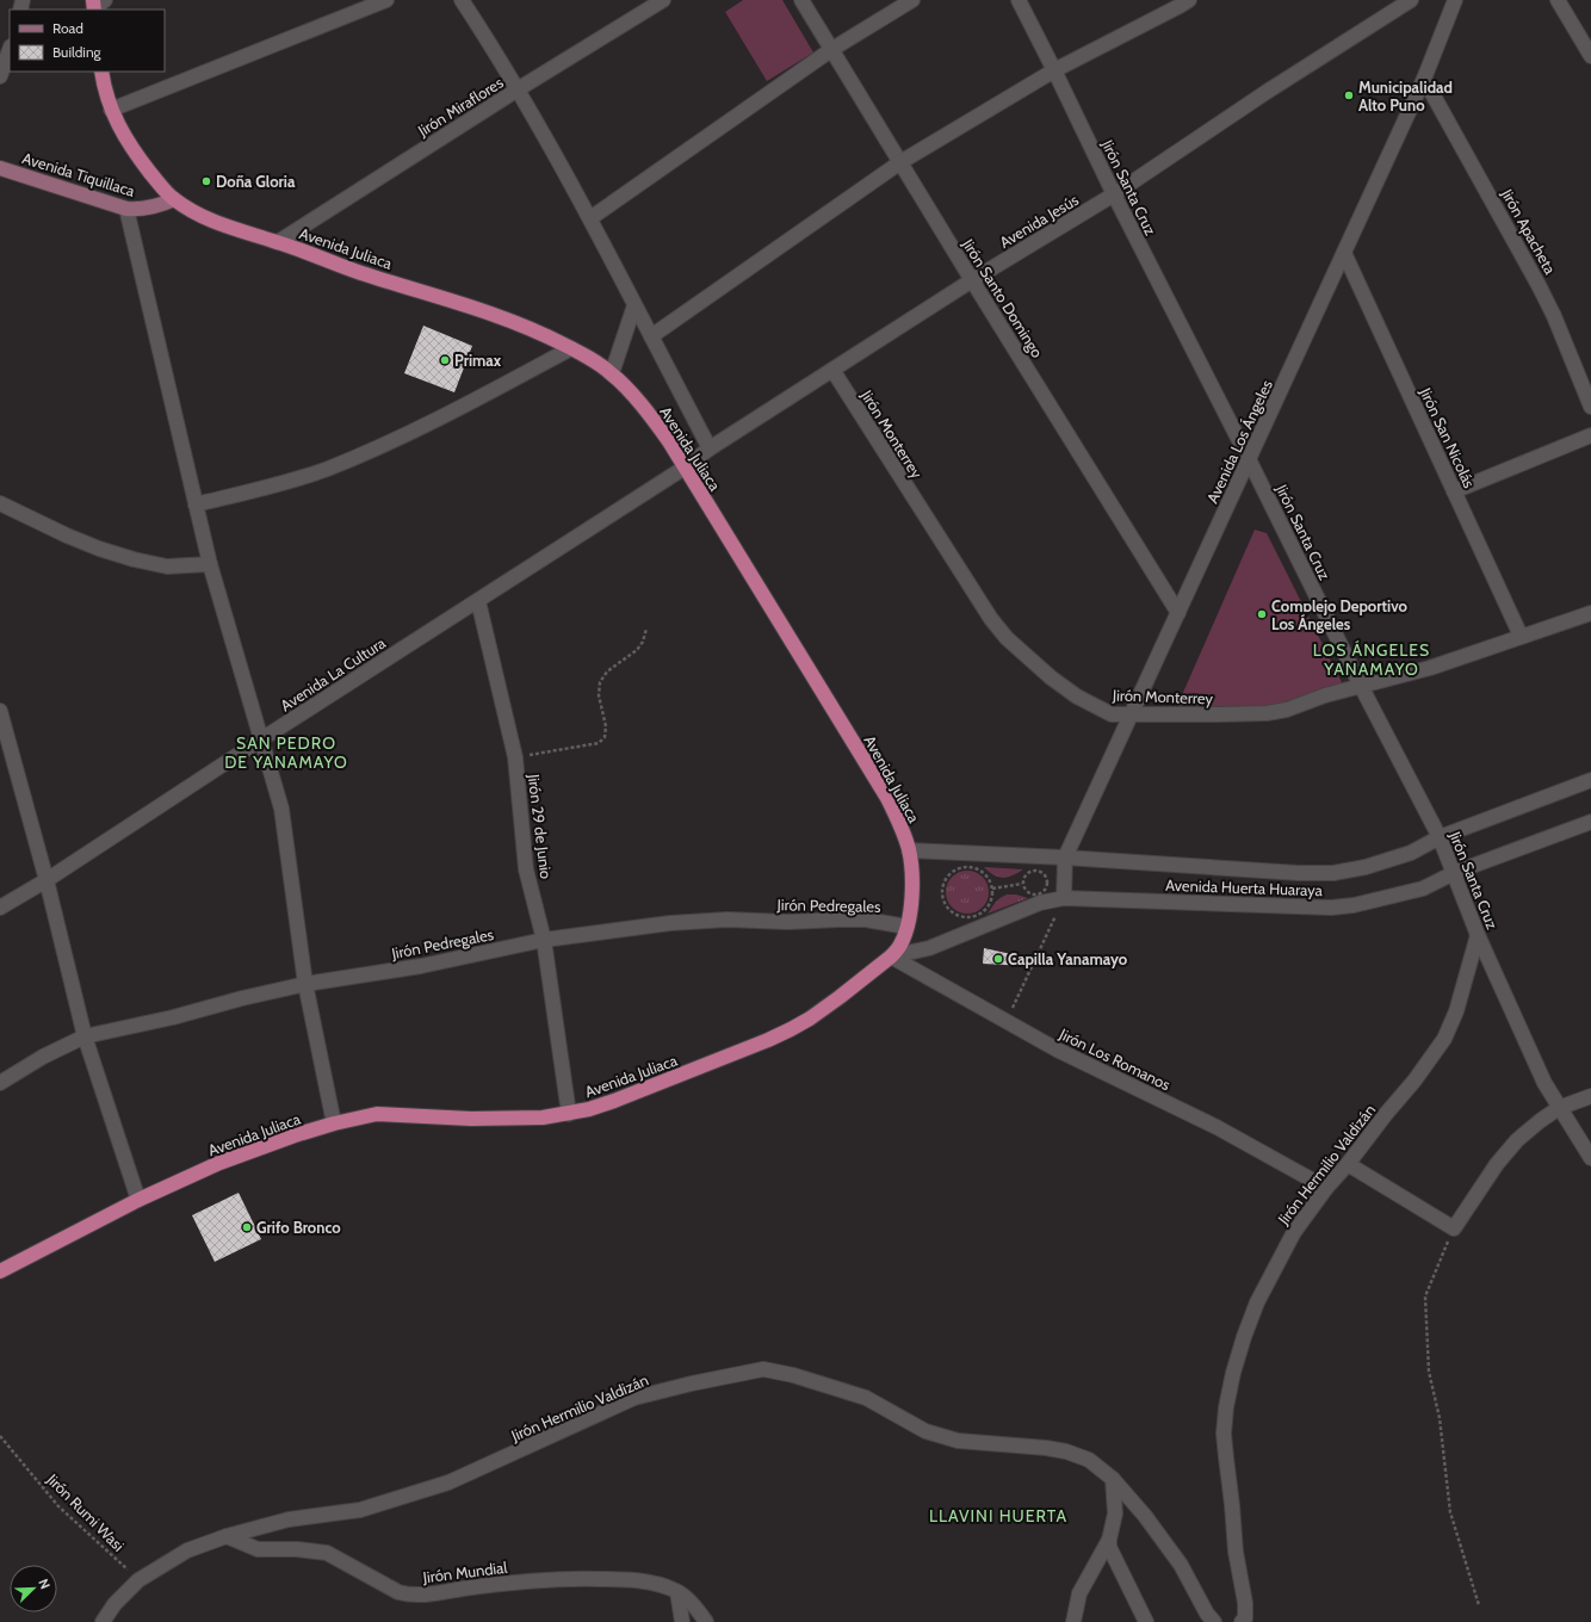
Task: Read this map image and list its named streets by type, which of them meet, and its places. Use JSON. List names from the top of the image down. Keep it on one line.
{"streets":{"highway":["Avenida Juliaca"],"main road":["Avenida Tiquillaca"],"street":["Jirón Miraflores","Jirón Santa Cruz","Avenida Jesús","Jirón Apacheta","Jirón Santo Domingo","Jirón Monterrey","Jirón San Nicolás","Avenida Los Ángeles","Avenida La Cultura","Jirón 29 de Junio","Avenida Huerta Huaraya","Jirón Pedregales","Jirón Los Romanos","Jirón Hermilio Valdizán","Jirón Mundial"],"path":["Jirón Rumi Wasi"]},"crossings":[["Jirón Miraflores","Avenida Juliaca"],["Avenida Tiquillaca","Avenida Juliaca"],["Jirón Santa Cruz","Avenida Jesús"],["Jirón Santa Cruz","Jirón Monterrey"],["Jirón Santa Cruz","Avenida Los Ángeles"],["Jirón Santa Cruz","Avenida Huerta Huaraya"],["Jirón Santa Cruz","Jirón Hermilio Valdizán"],["Avenida Jesús","Avenida Juliaca"],["Avenida Jesús","Jirón Santo Domingo"],["Avenida Jesús","Jirón Monterrey"],["Avenida Jesús","Avenida La Cultura"],["Jirón Apacheta","Avenida Los Ángeles"],["Avenida Juliaca","Avenida La Cultura"],["Avenida Juliaca","Jirón 29 de Junio"],["Avenida Juliaca","Avenida Huerta Huaraya"],["Avenida Juliaca","Jirón Pedregales"],["Avenida Juliaca","Jirón Los Romanos"],["Jirón Santo Domingo","Avenida Los Ángeles"],["Jirón Monterrey","Jirón San Nicolás"],["Jirón Monterrey","Avenida Los Ángeles"],["Jirón San Nicolás","Avenida Los Ángeles"],["Avenida Los Ángeles","Avenida Huerta Huaraya"],["Avenida La Cultura","Jirón 29 de Junio"],["Jirón 29 de Junio","Jirón Pedregales"],["Avenida Huerta Huaraya","Jirón Los Romanos"],["Jirón Los Romanos","Jirón Hermilio Valdizán"],["Jirón Hermilio Valdizán","Jirón Rumi Wasi"],["Jirón Hermilio Valdizán","Jirón Mundial"]],"districts":["LOS ÁNGELES YANAMAYO","SAN PEDRO DE YANAMAYO","LLAVINI HUERTA"],"places":["Municipalidad Alto Puno","Doña Gloria","Primax","Complejo Deportivo Los Ángeles","Capilla Yanamayo","Grifo Bronco"],"legend":["Road","Building"],"north":"top right"}
